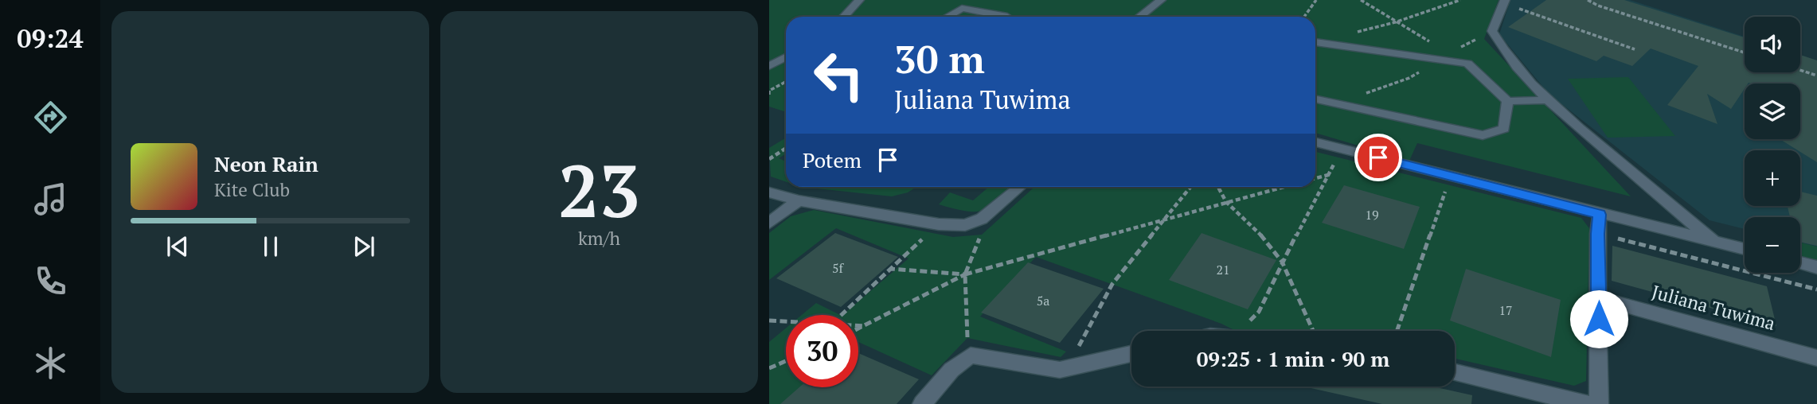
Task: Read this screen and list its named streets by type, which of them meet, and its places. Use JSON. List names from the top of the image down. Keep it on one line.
{"streets":{"street":["Juliana Tuwima"]},"house_numbers":["19","5f","21","5a","17"],"page":{"tabs":"09:24","tile":["23","km/h"],"map_buttons":["+","−"],"turn":["30 m","Juliana Tuwima"],"then":"Potem","song":["Neon Rain","Kite Club"],"limit":"30","trip":"09:25 · 1 min · 90 m"}}
